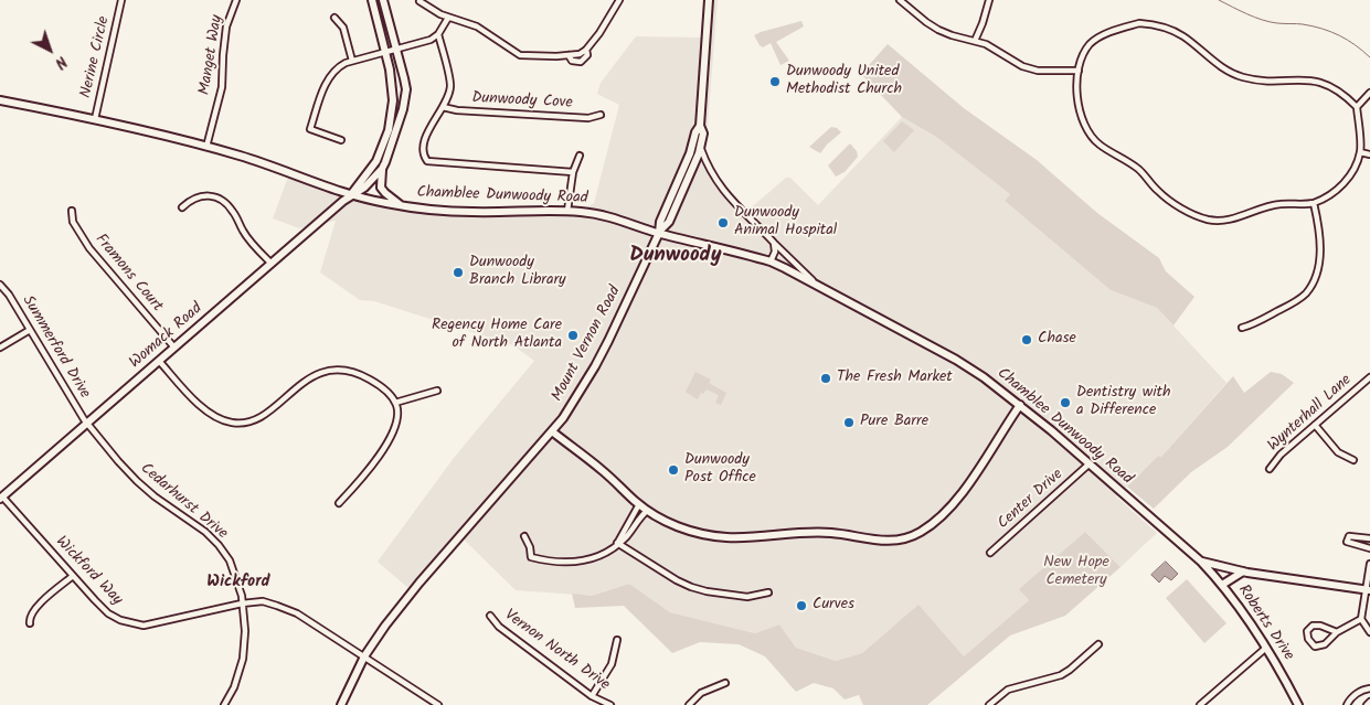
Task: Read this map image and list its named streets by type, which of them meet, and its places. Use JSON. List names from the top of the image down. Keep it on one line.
{"streets":{"street":["Manget Way","Nerine Circle","Dunwoody Cove","Chamblee Dunwoody Road","Framons Court","Womack Road","Mount Vernon Road","Summerford Drive","Wynterhall Lane","Center Drive","Cedarhurst Drive","Wickford Way","Roberts Drive","Vernon North Drive"]},"crossings":[["Manget Way","Chamblee Dunwoody Road"],["Nerine Circle","Chamblee Dunwoody Road"],["Chamblee Dunwoody Road","Womack Road"],["Chamblee Dunwoody Road","Mount Vernon Road"],["Chamblee Dunwoody Road","Center Drive"],["Chamblee Dunwoody Road","Roberts Drive"],["Framons Court","Womack Road"],["Womack Road","Summerford Drive"],["Womack Road","Cedarhurst Drive"],["Womack Road","Wickford Way"],["Mount Vernon Road","Wickford Way"],["Summerford Drive","Cedarhurst Drive"],["Cedarhurst Drive","Wickford Way"]],"districts":["Dunwoody","Wickford"],"parks":["New Hope Cemetery"],"places":["Dunwoody United Methodist Church","Dunwoody Animal Hospital","Dunwoody Branch Library","Regency Home Care of North Atlanta","Chase","The Fresh Market","Dentistry with a Difference","Pure Barre","Dunwoody Post Office","Curves"],"north":"bottom right"}
